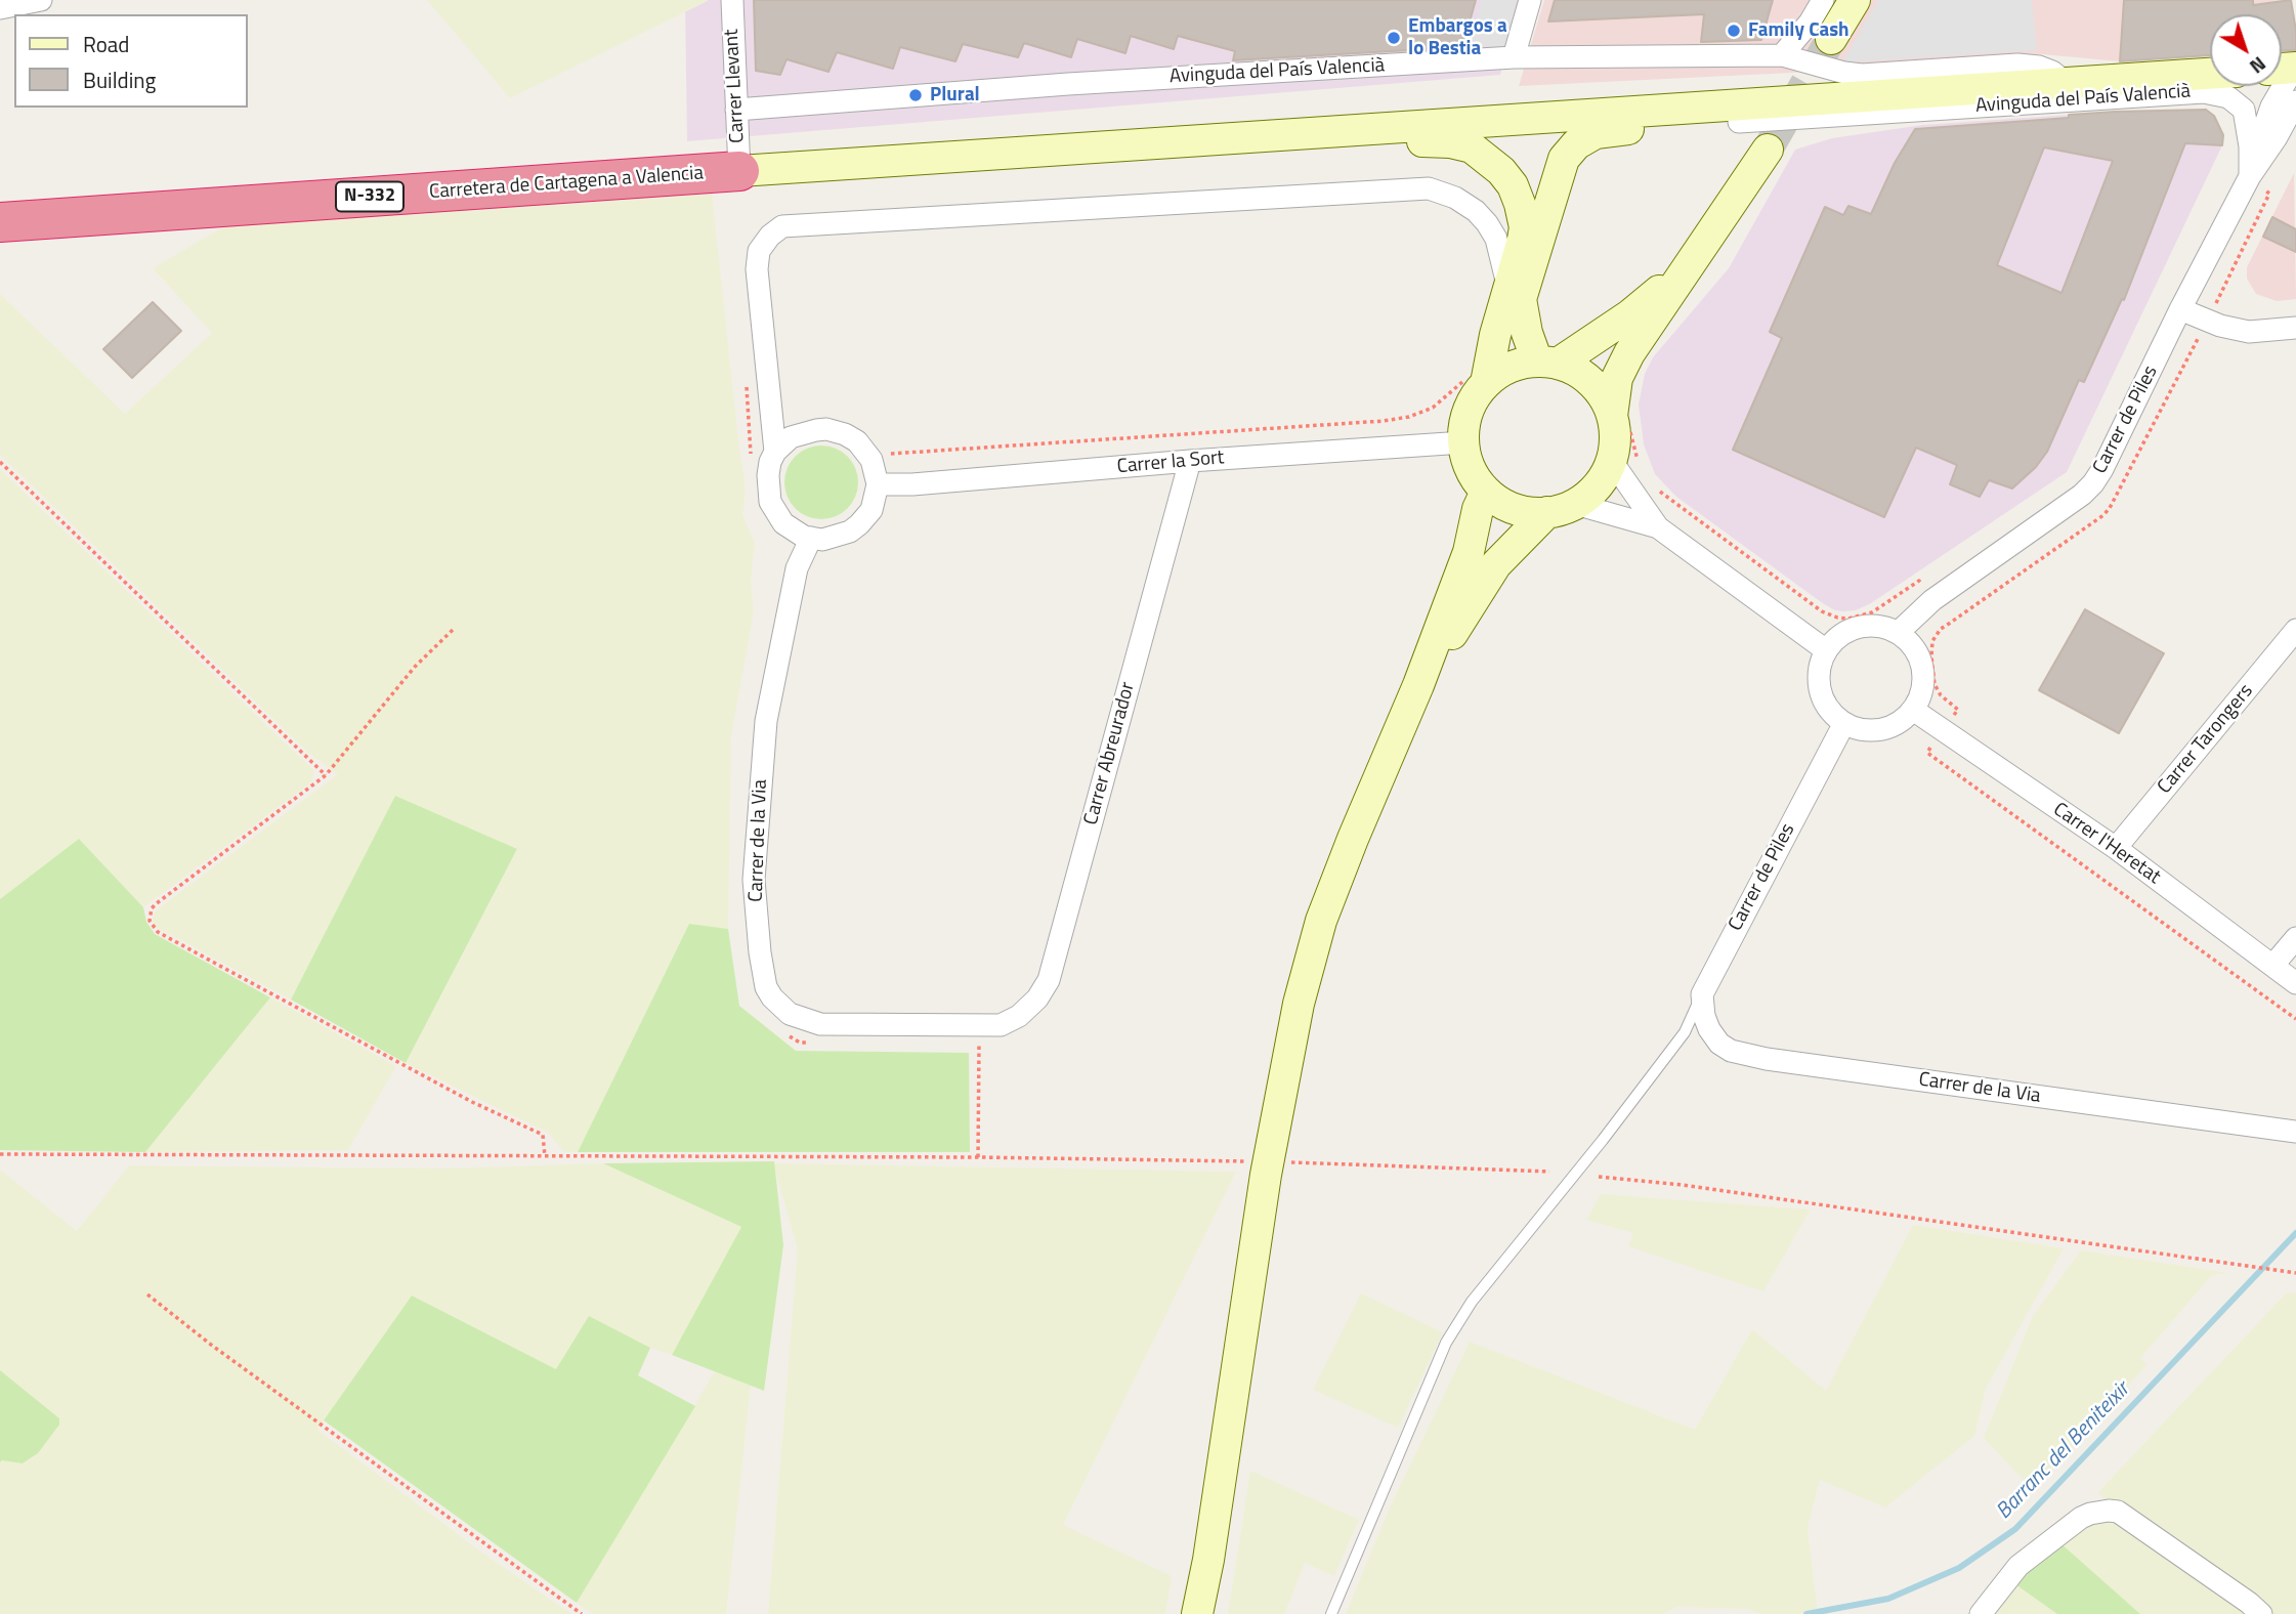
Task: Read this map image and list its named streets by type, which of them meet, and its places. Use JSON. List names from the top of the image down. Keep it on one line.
{"streets":{"highway":["Carretera de Cartagena a Valencia","N-332"],"street":["Avinguda del País Valencià","Carrer Llevant","Carrer de Piles","Carrer la Sort","Carrer Tarongers","Carrer Abreurador","Carrer de la Via","Carrer l'Heretat"]},"crossings":[["Avinguda del País Valencià","Carrer Llevant"],["Avinguda del País Valencià","Carretera de Cartagena a Valencia"],["Avinguda del País Valencià","Carrer de Piles"],["Carrer Llevant","Carretera de Cartagena a Valencia"],["Carrer de Piles","Carrer de la Via"],["Carrer de Piles","Carrer l'Heretat"],["Carrer la Sort","Carrer Abreurador"],["Carrer la Sort","Carrer de la Via"],["Carrer Tarongers","Carrer l'Heretat"],["Carrer Abreurador","Carrer de la Via"]],"water":["Barranc del Beniteixir"],"places":["Family Cash","Embargos a lo Bestia","Plural"],"legend":["Road","Building"],"north":"bottom right"}
